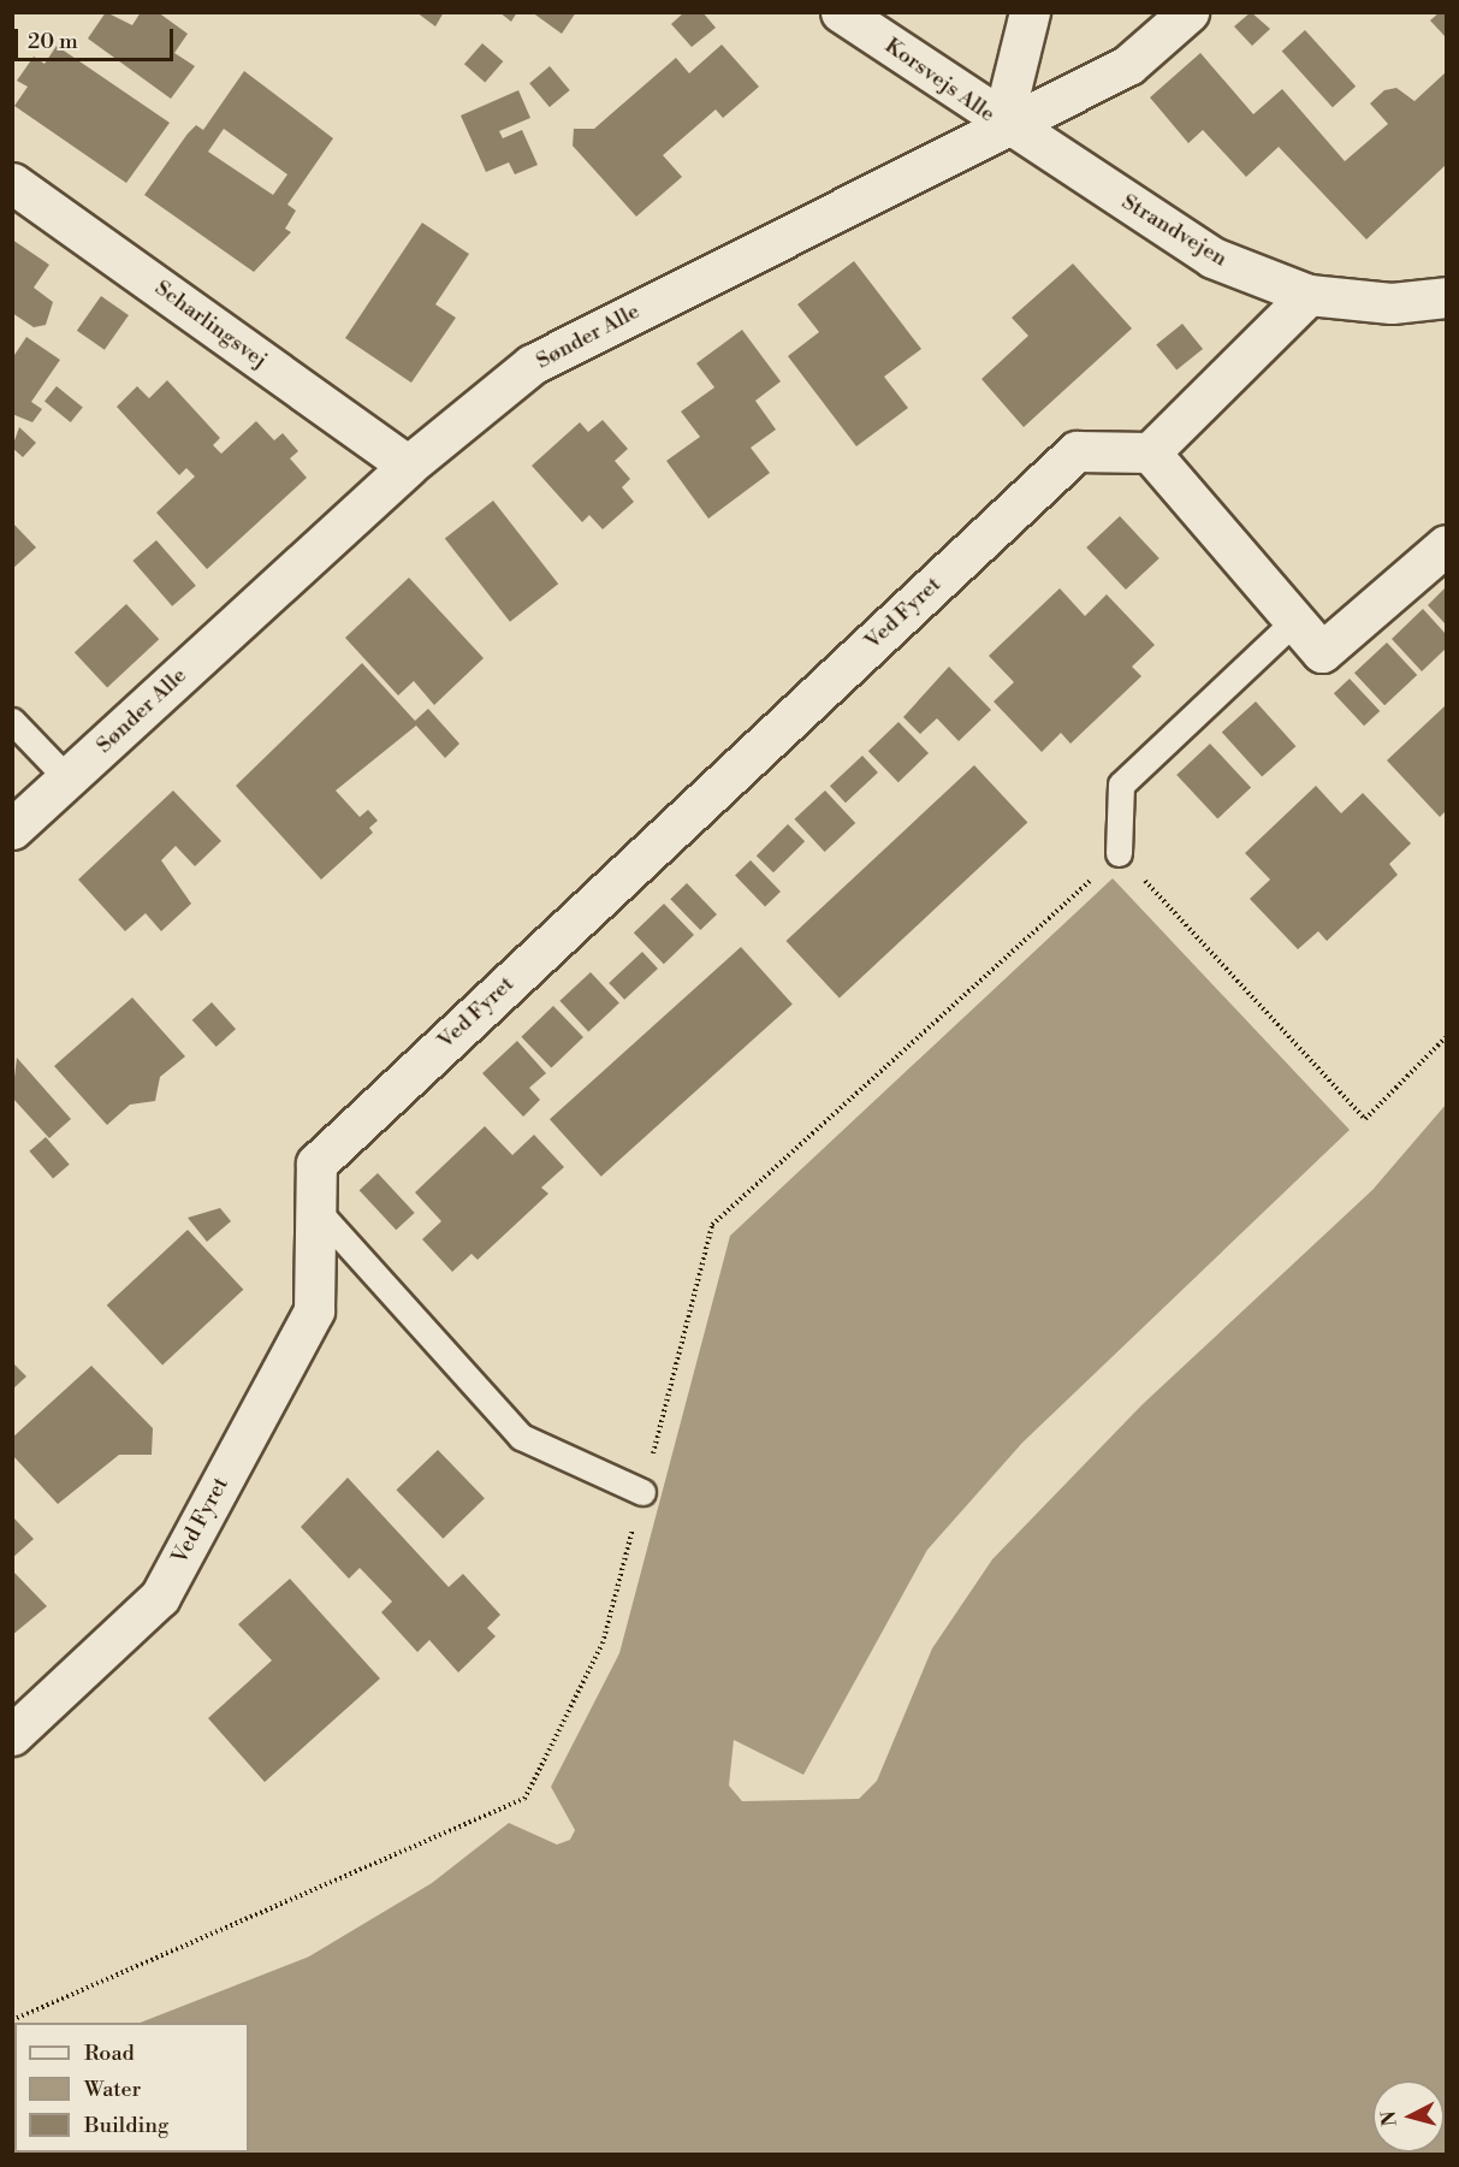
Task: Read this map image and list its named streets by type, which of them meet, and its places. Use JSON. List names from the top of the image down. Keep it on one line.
{"streets":{"street":["Korsvejs Alle","Strandvejen","Scharlingsvej","Sønder Alle","Ved Fyret"]},"crossings":[["Korsvejs Alle","Strandvejen"],["Korsvejs Alle","Sønder Alle"],["Strandvejen","Sønder Alle"],["Scharlingsvej","Sønder Alle"]],"legend":["Road","Water","Building"],"scale_bar":"20 m","north":"left"}
